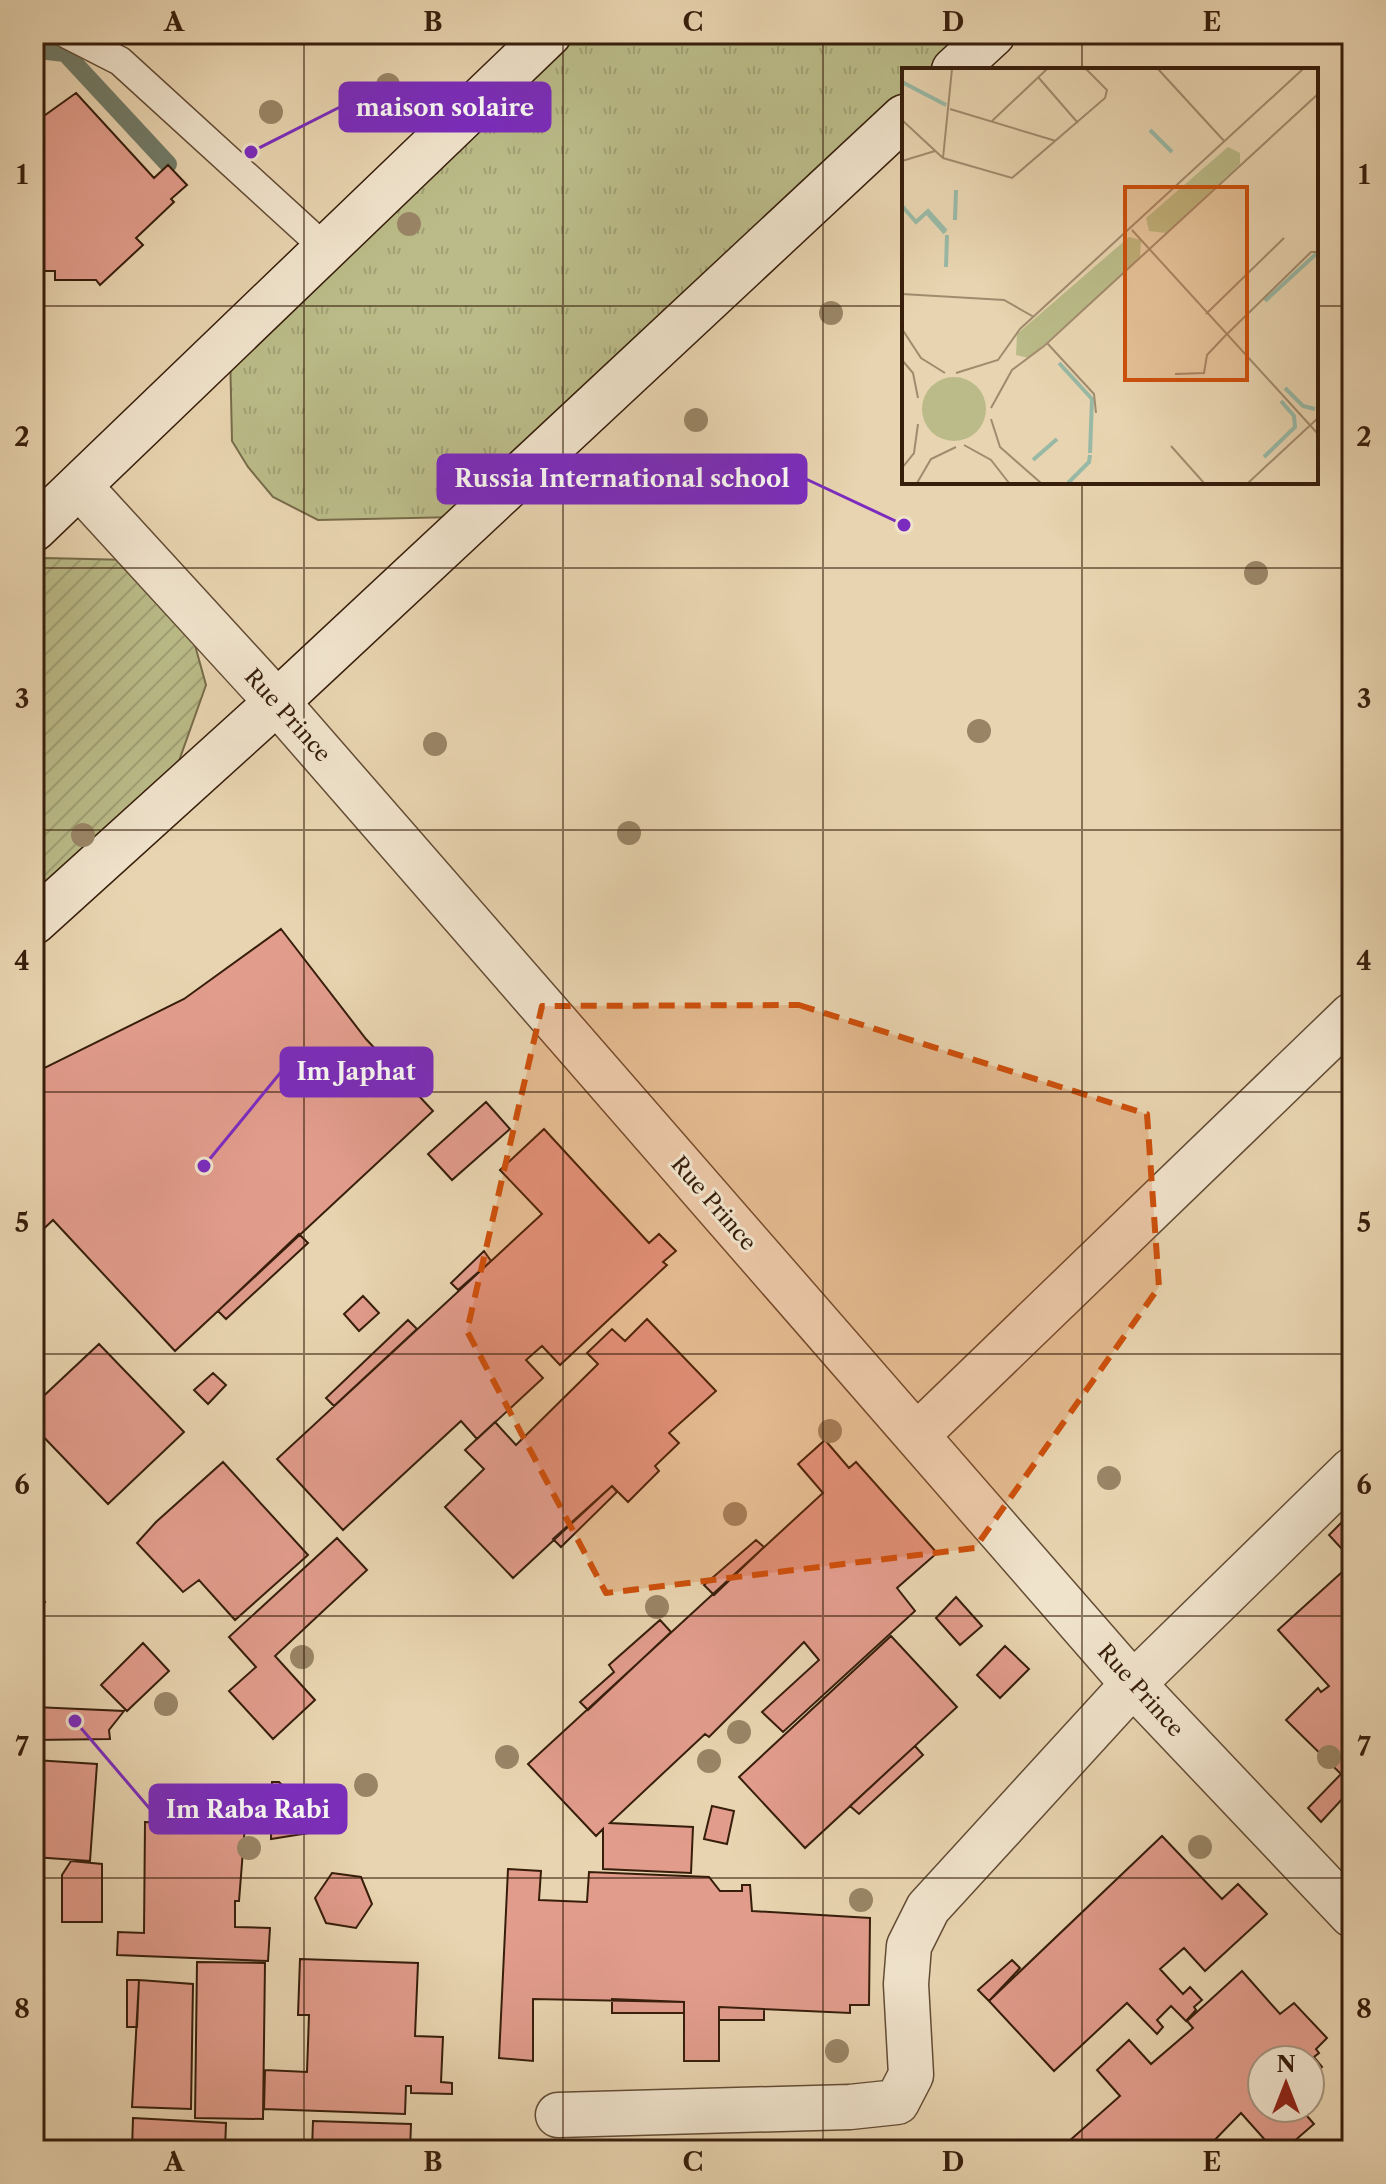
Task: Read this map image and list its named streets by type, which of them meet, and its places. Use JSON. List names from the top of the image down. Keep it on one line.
{"streets":{"street":["Rue Prince"]},"places":["maison solaire","Russia International school","Im Japhat","Im Raba Rabi"],"north":"top","grid":{"columns":["A","B","C","D","E"],"rows":["1","2","3","4","5","6","7","8"]}}
